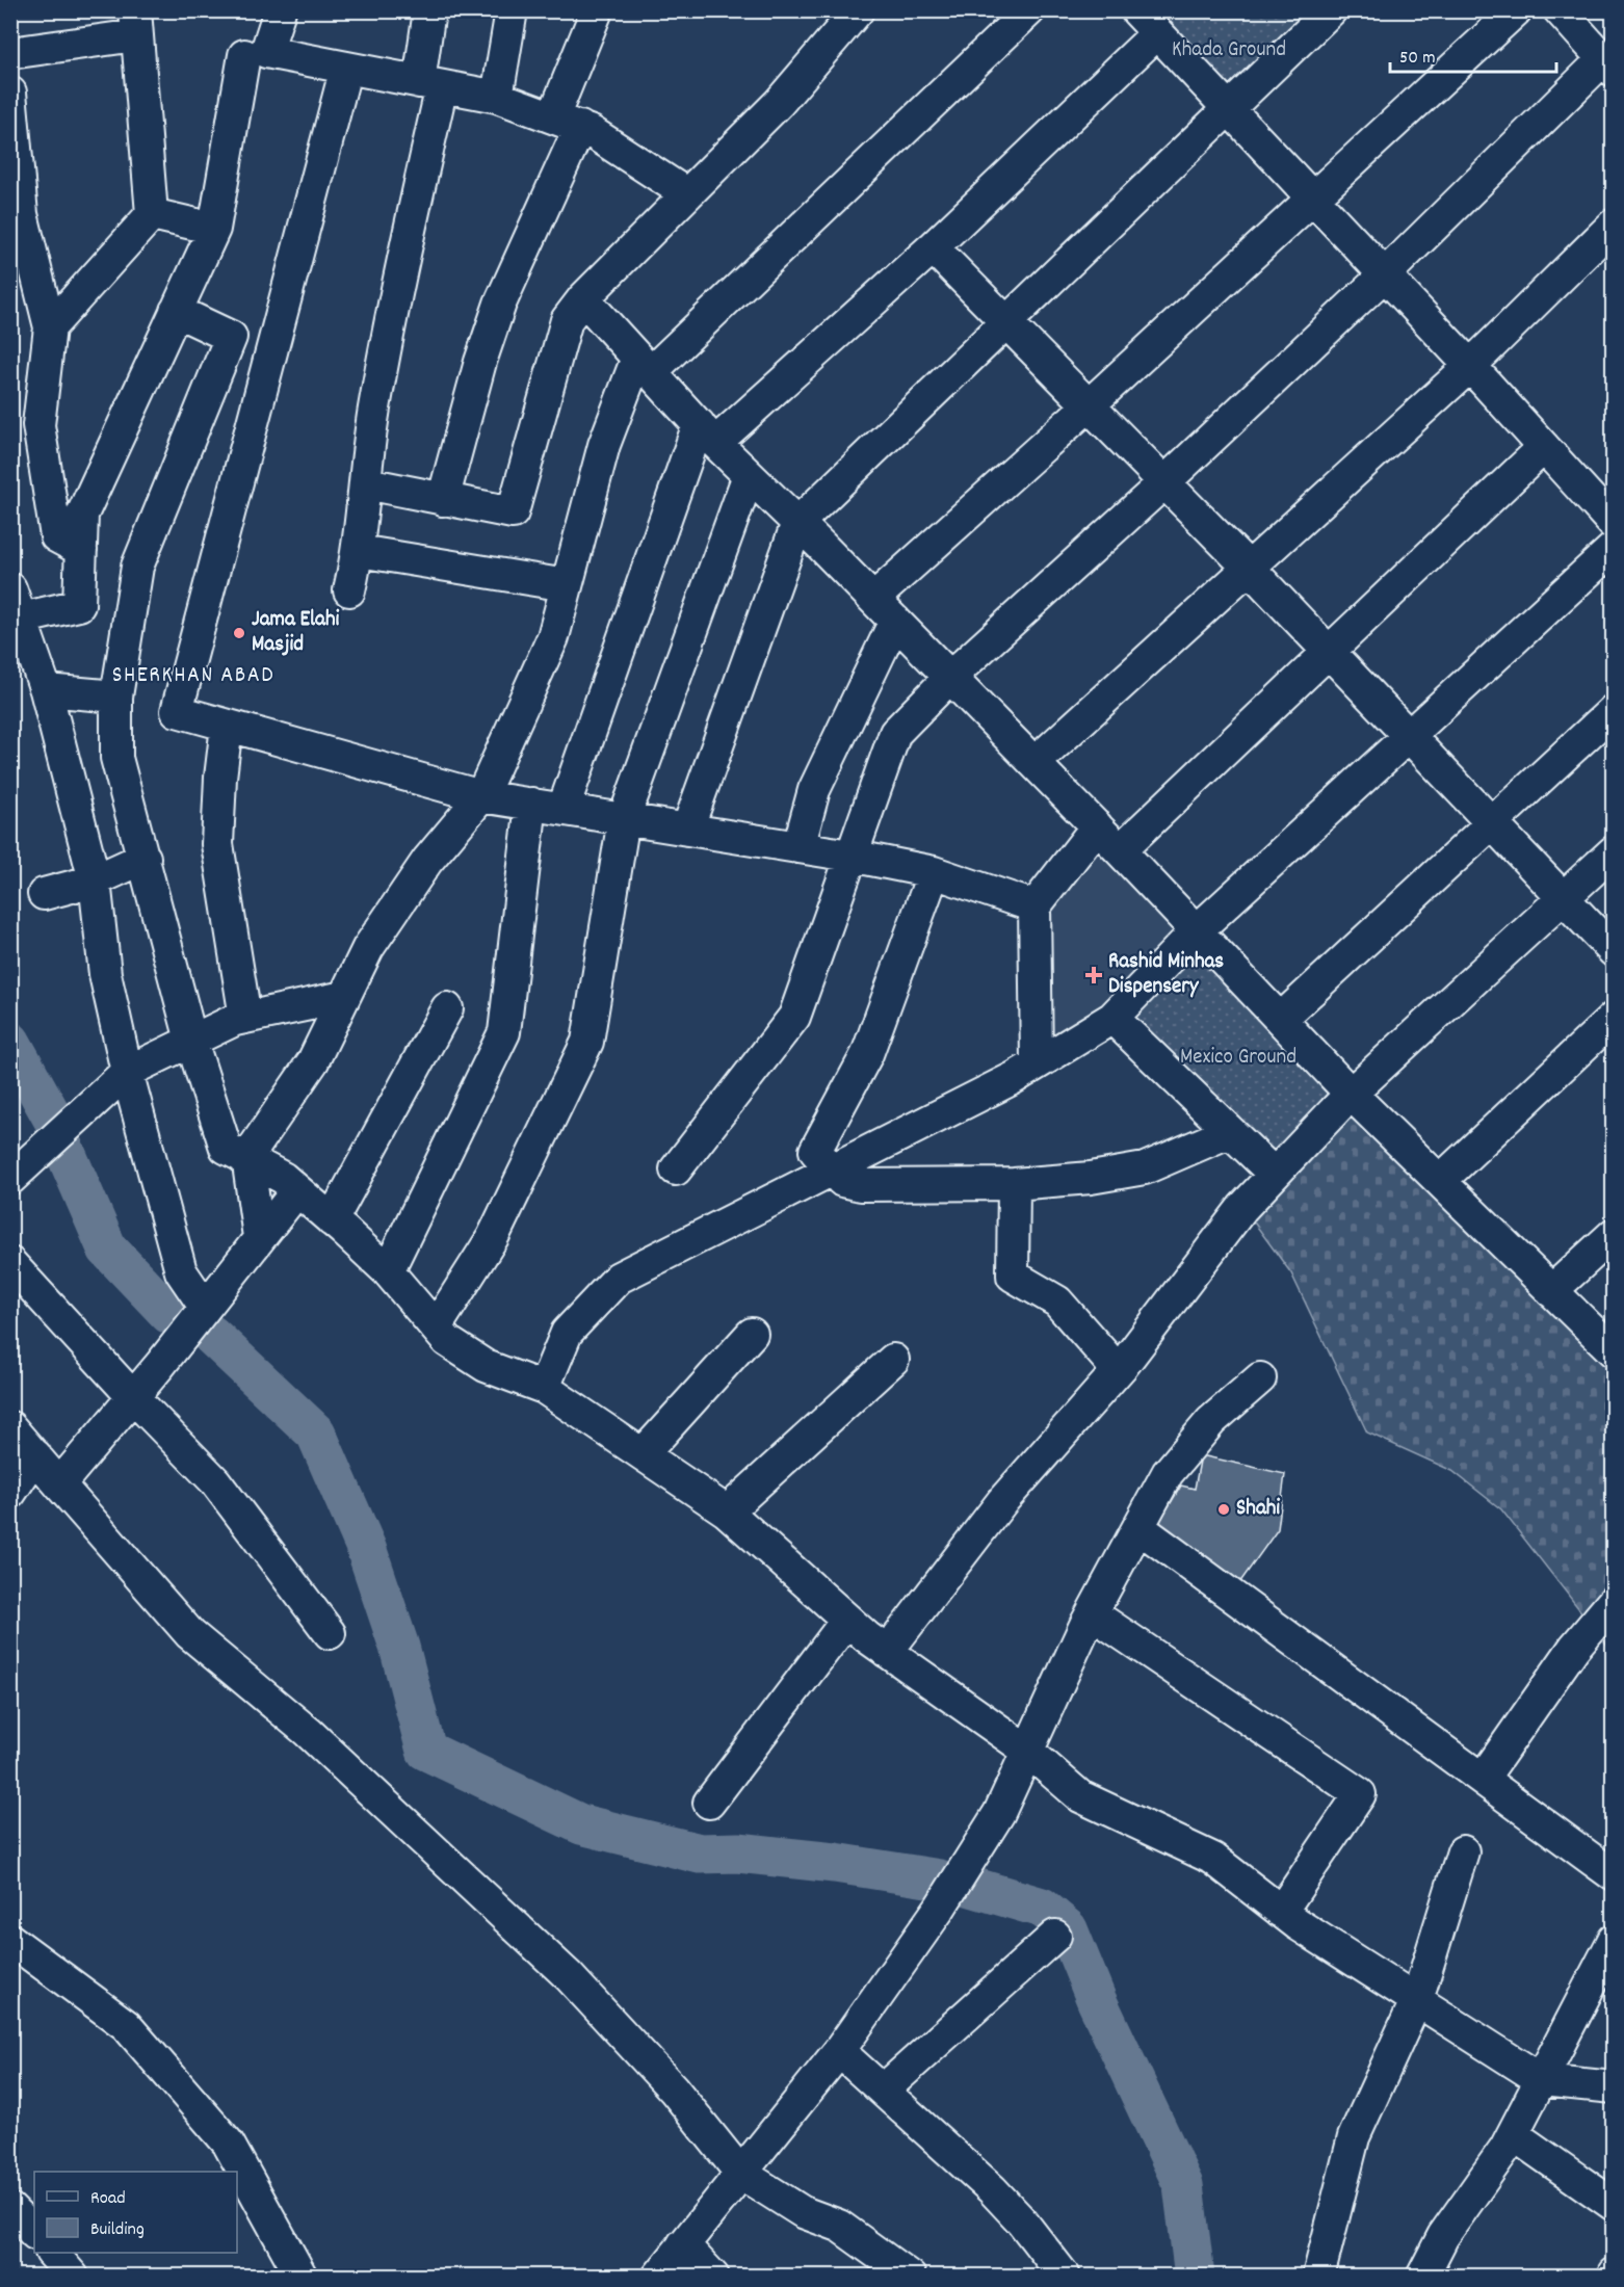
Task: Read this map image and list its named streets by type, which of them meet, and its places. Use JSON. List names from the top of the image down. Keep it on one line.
{"districts":["SHERKHAN ABAD"],"parks":["Khada Ground","Mexico Ground"],"places":{"other":["Jama Elahi Masjid","Shahi"],"health":["Rashid Minhas Dispensery"]},"legend":["Road","Building"],"scale_bar":"50 m"}
